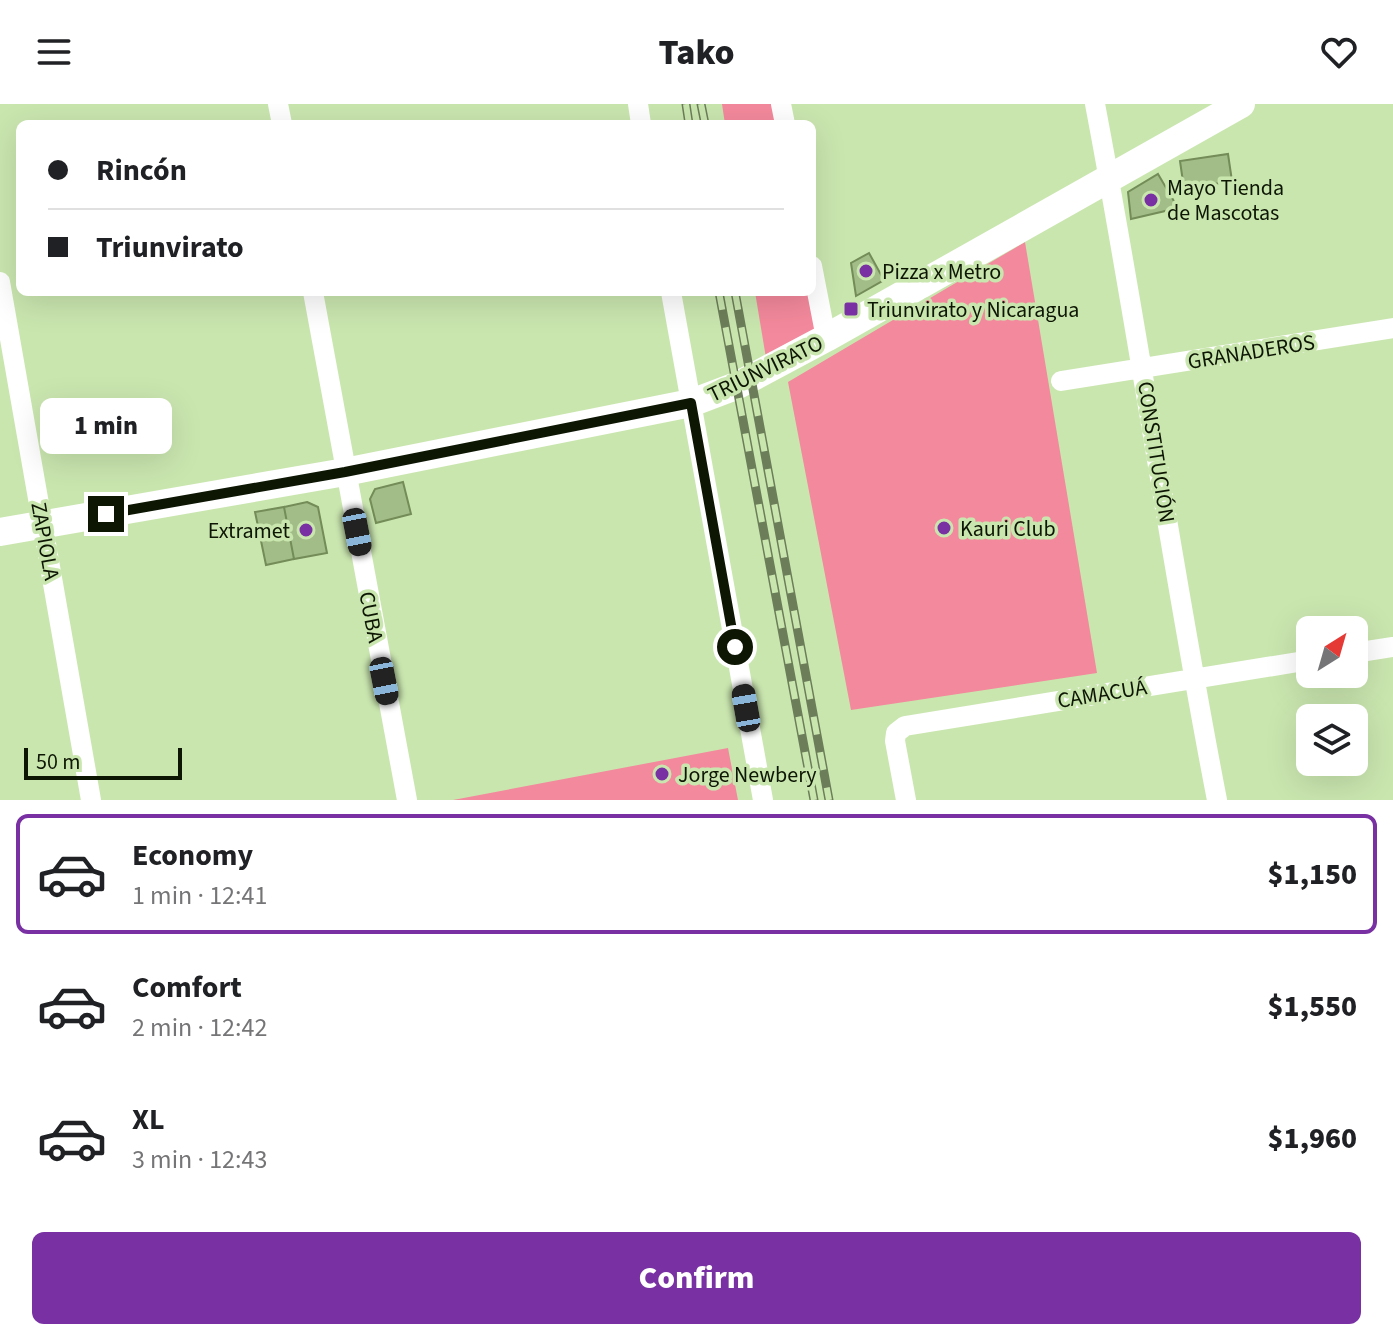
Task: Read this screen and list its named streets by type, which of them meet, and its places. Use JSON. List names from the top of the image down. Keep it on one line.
{"streets":{"street":["GRANADEROS","TRIUNVIRATO","CONSTITUCIÓN","ZAPIOLA","CUBA","CAMACUÁ"]},"crossings":[["GRANADEROS","CONSTITUCIÓN"],["TRIUNVIRATO","CONSTITUCIÓN"],["TRIUNVIRATO","ZAPIOLA"],["TRIUNVIRATO","CUBA"],["CONSTITUCIÓN","CAMACUÁ"]],"places":{"other":["Mayo Tienda de Mascotas","Pizza x Metro","Kauri Club","Extramet","Jorge Newbery"],"transit":["Triunvirato y Nicaragua"]},"scale_bar":"50 m","north":"top right","page":{"header":"Tako","banner":["Rincón","Triunvirato"],"bubble":"1 min","scale":"50 m","list":[{"name":"Economy","note":"1 min · 12:41","value":"$1,150"},{"name":"Comfort","note":"2 min · 12:42","value":"$1,550"},{"name":"XL","note":"3 min · 12:43","value":"$1,960"}],"buttons":"Confirm"}}
